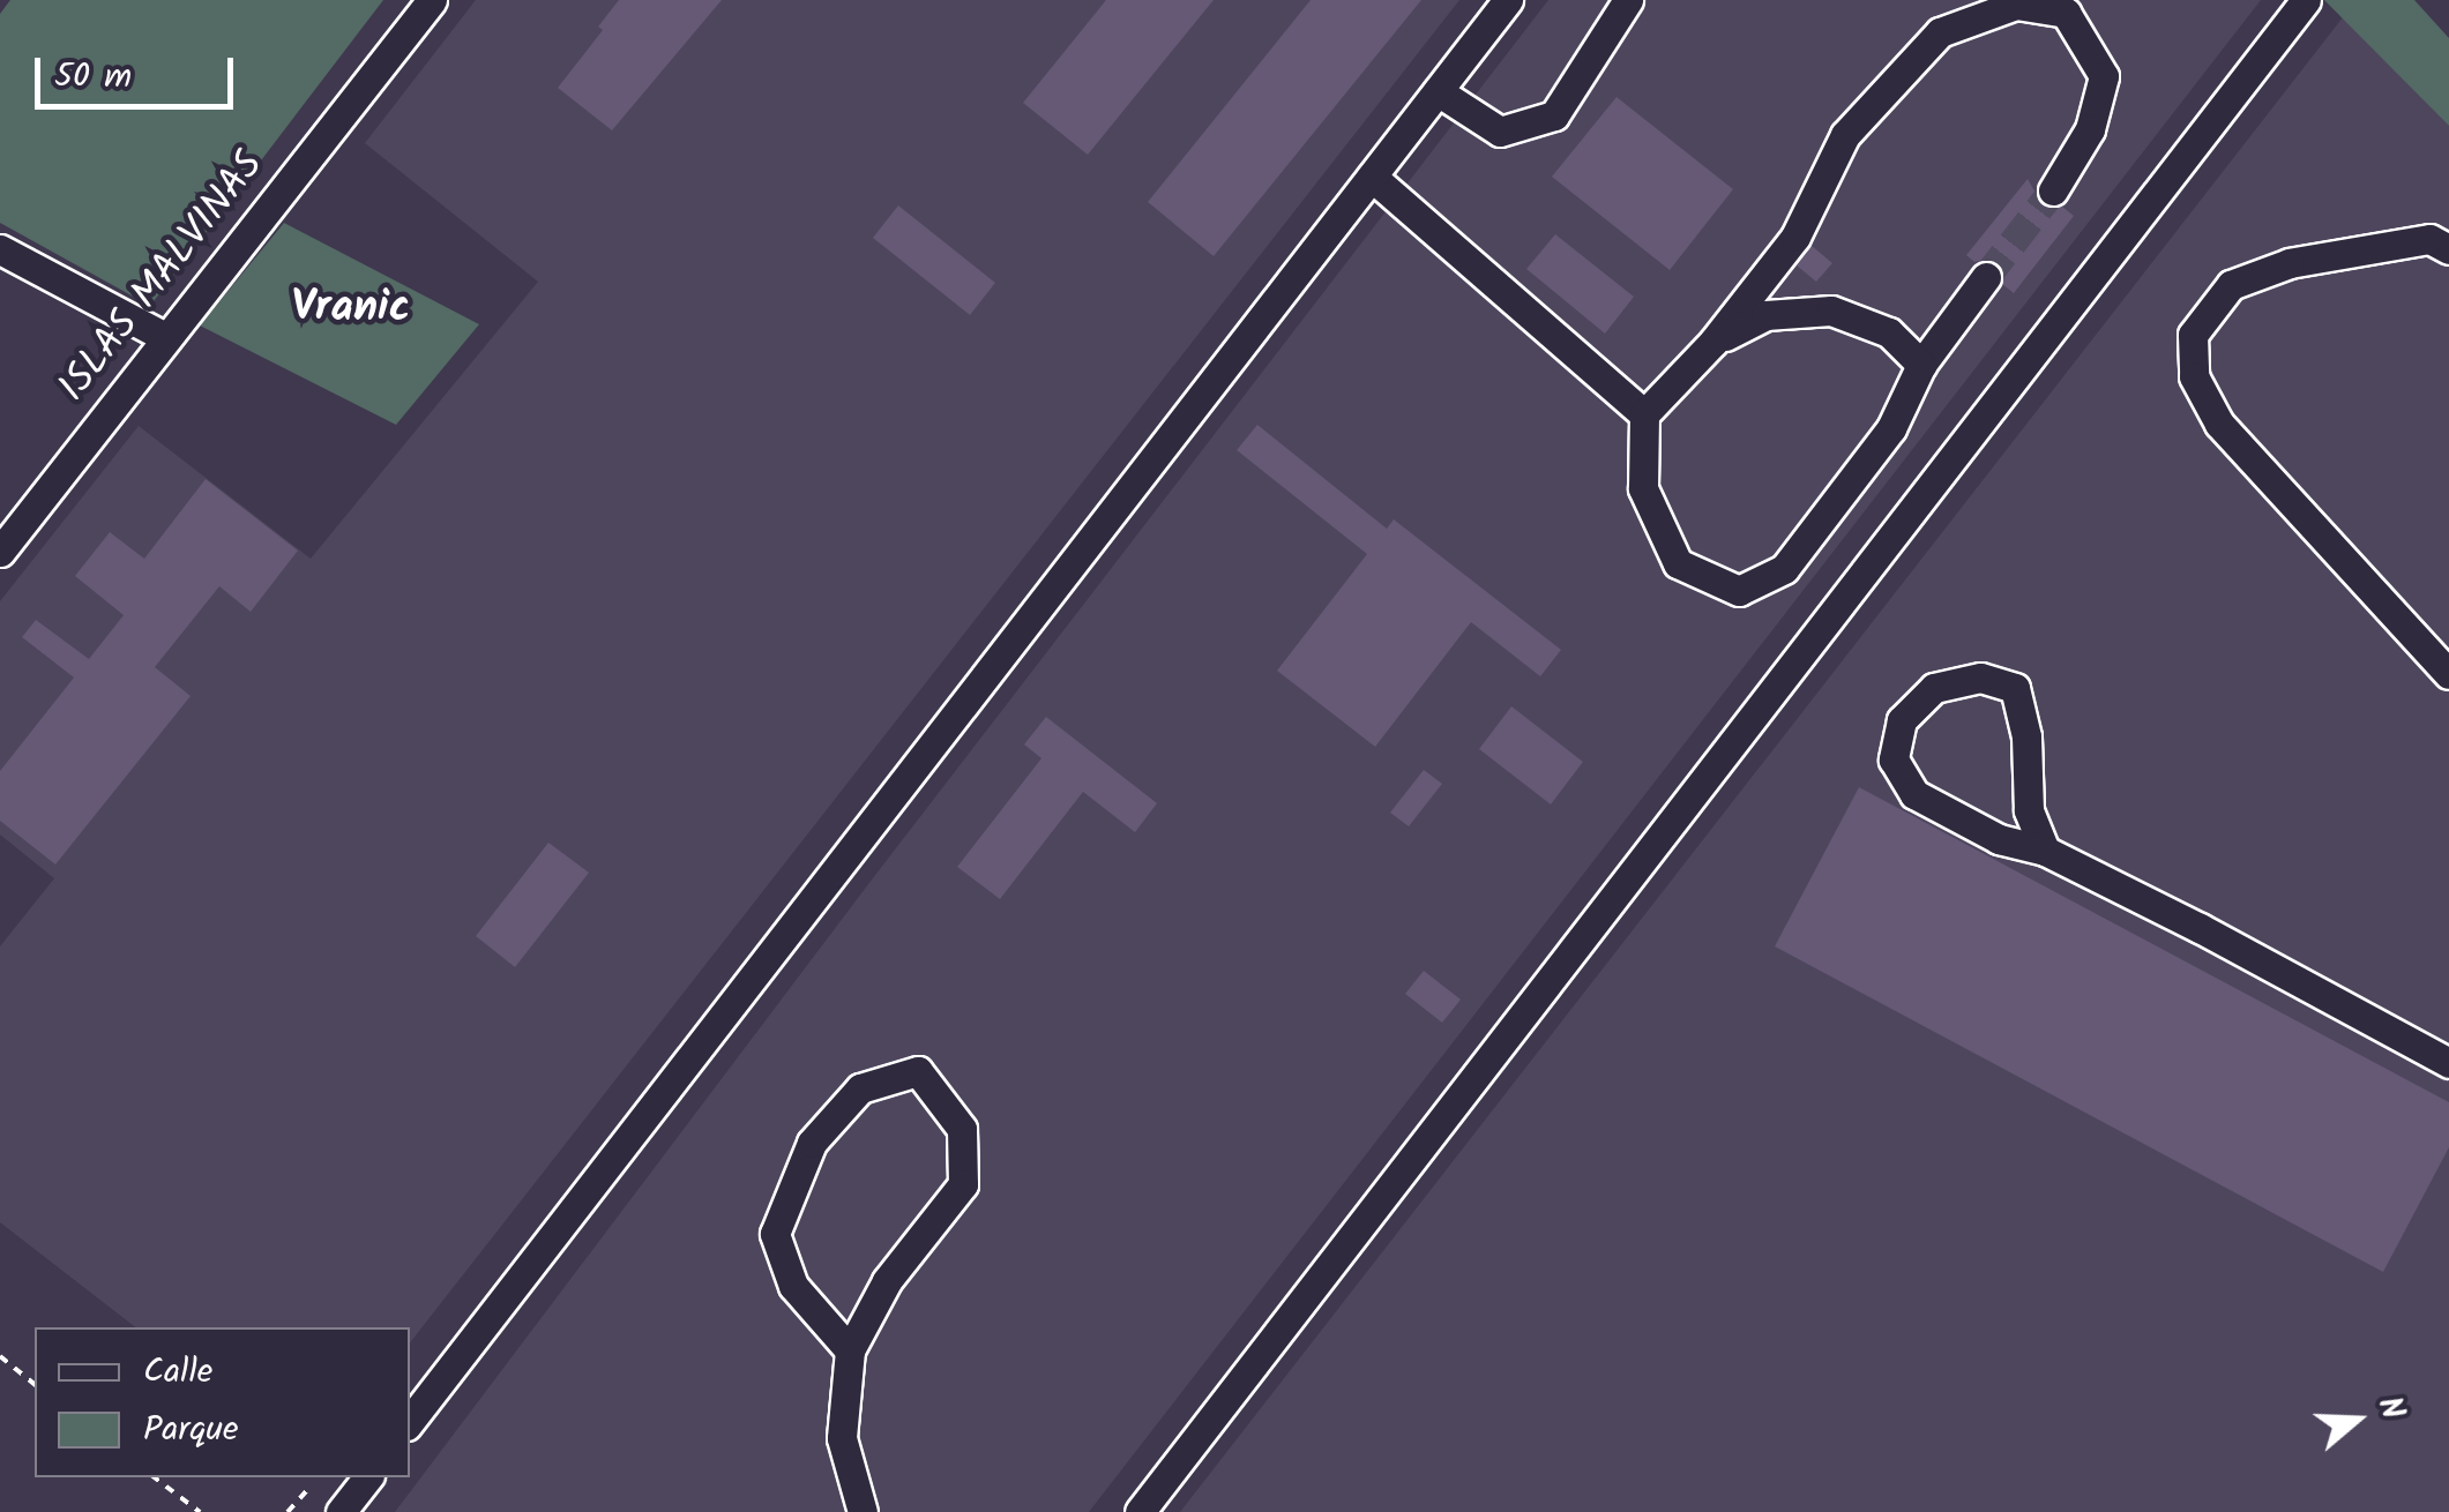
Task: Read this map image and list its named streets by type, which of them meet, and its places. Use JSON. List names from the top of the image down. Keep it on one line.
{"streets":{"street":["ISLAS MALVINAS"]},"districts":["Vranic"],"legend":["Calle","Parque"],"scale_bar":"50 m","north":"right"}
